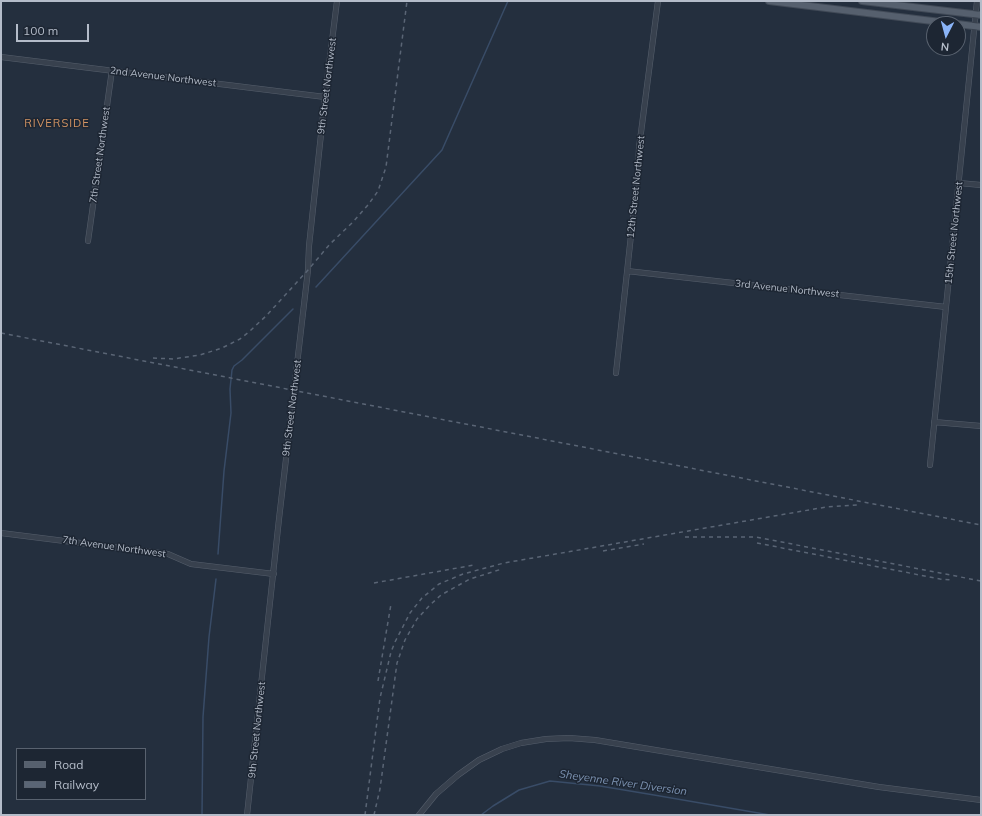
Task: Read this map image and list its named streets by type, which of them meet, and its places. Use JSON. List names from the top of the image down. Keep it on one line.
{"streets":{"street":["2nd Avenue Northwest","9th Street Northwest","7th Street Northwest","12th Street Northwest","15th Street Northwest","3rd Avenue Northwest","7th Avenue Northwest"]},"crossings":[["2nd Avenue Northwest","9th Street Northwest"],["2nd Avenue Northwest","7th Street Northwest"],["9th Street Northwest","7th Avenue Northwest"],["12th Street Northwest","3rd Avenue Northwest"],["15th Street Northwest","3rd Avenue Northwest"]],"districts":["RIVERSIDE"],"water":["Sheyenne River Diversion"],"legend":["Road","Railway"],"scale_bar":"100 m","north":"bottom"}
